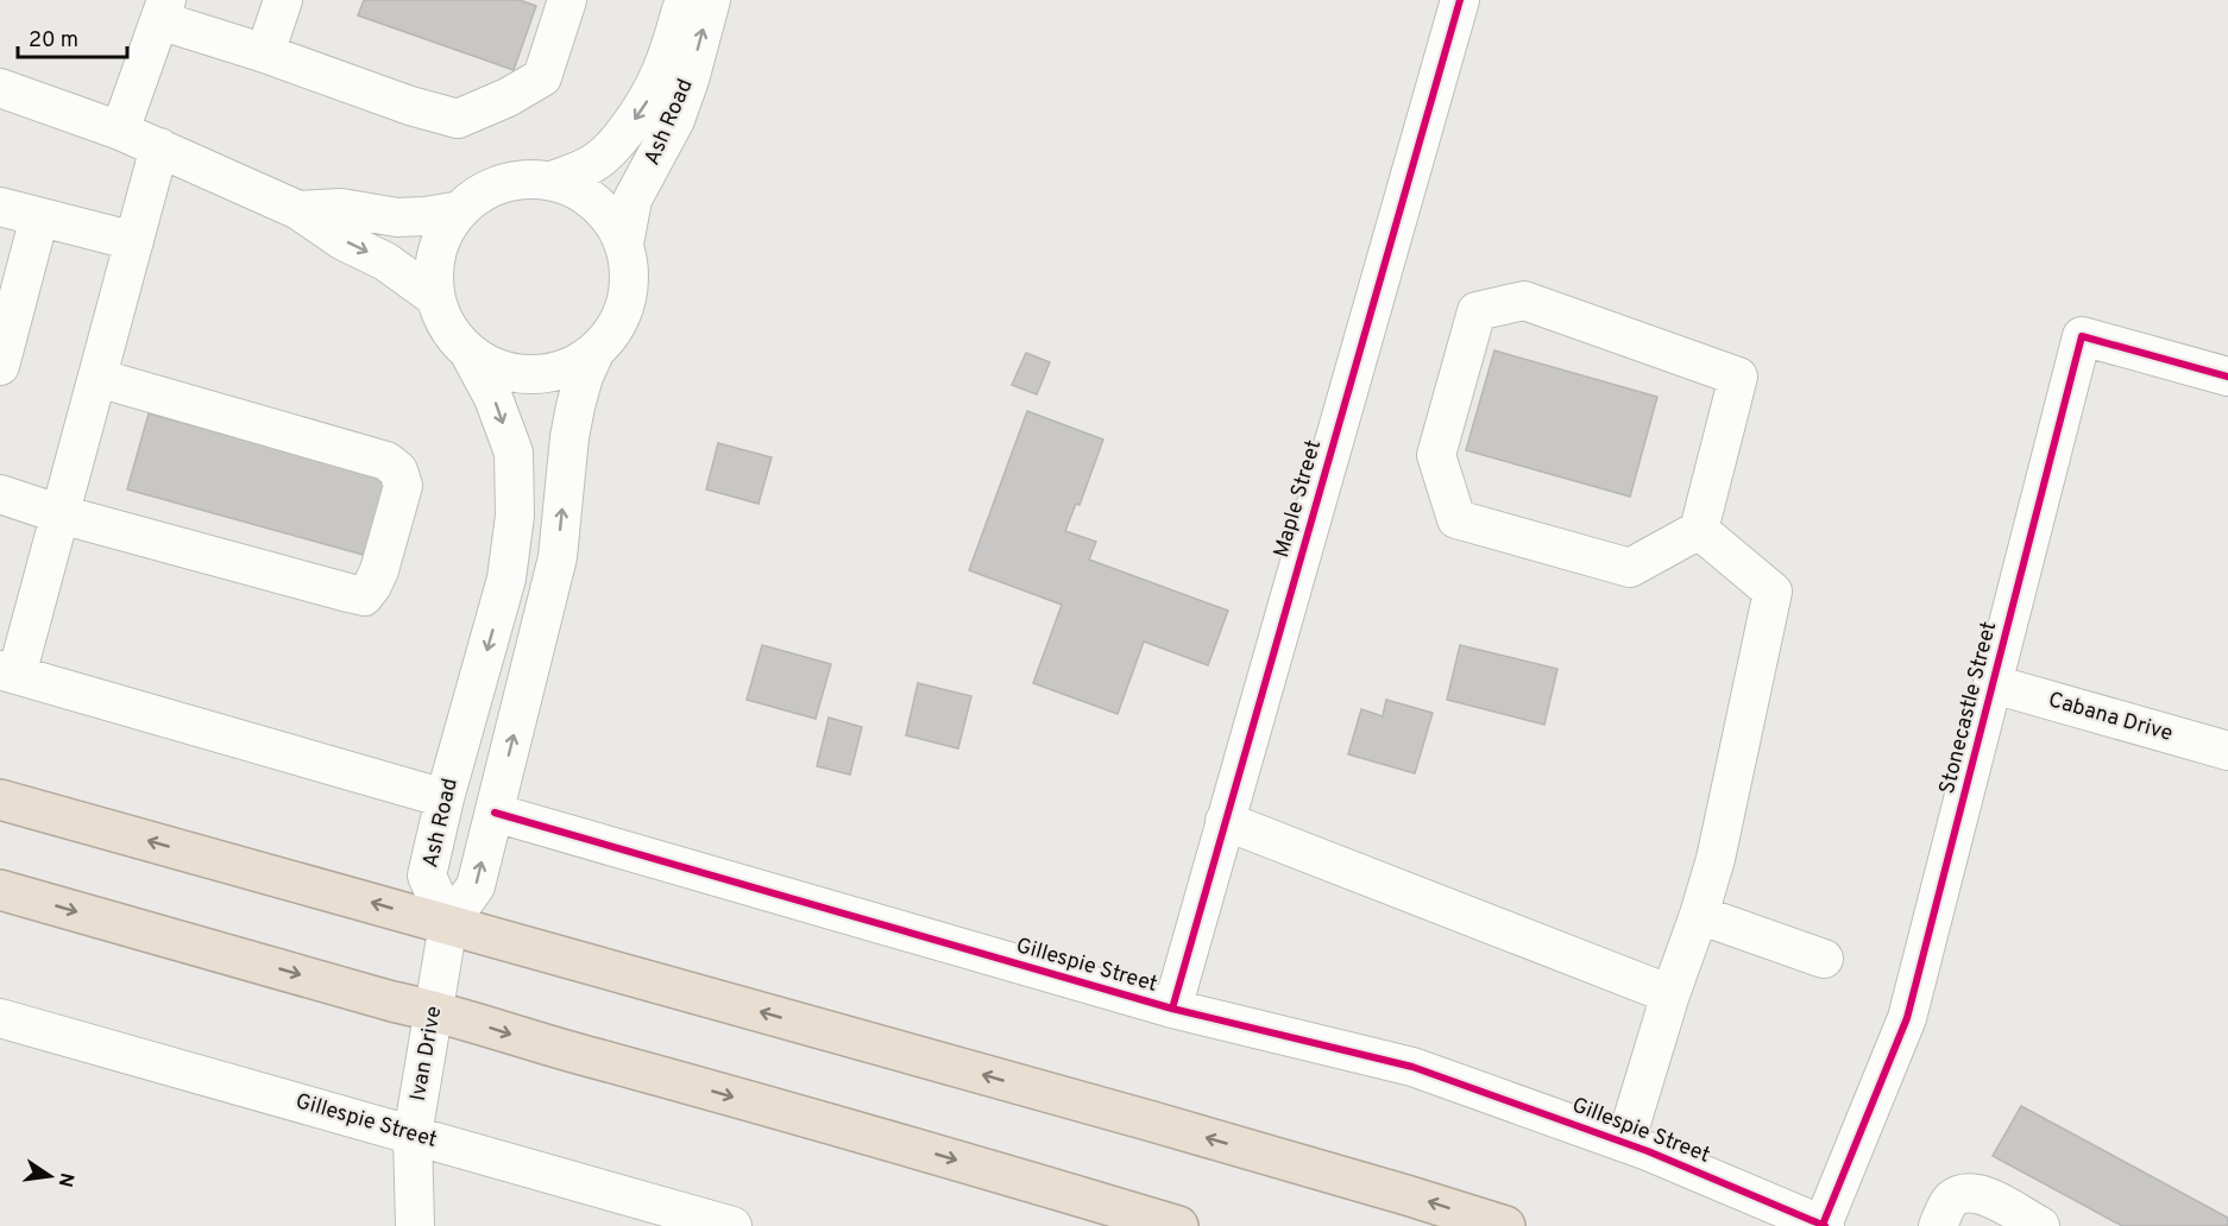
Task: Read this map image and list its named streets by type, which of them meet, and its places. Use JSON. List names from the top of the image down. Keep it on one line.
{"streets":{"street":["Ash Road","Maple Street","Stonecastle Street","Cabana Drive","Gillespie Street","Ivan Drive"]},"crossings":[["Ash Road","Ivan Drive"],["Maple Street","Gillespie Street"],["Stonecastle Street","Cabana Drive"],["Stonecastle Street","Gillespie Street"],["Gillespie Street","Ivan Drive"]],"scale_bar":"20 m","north":"right"}
